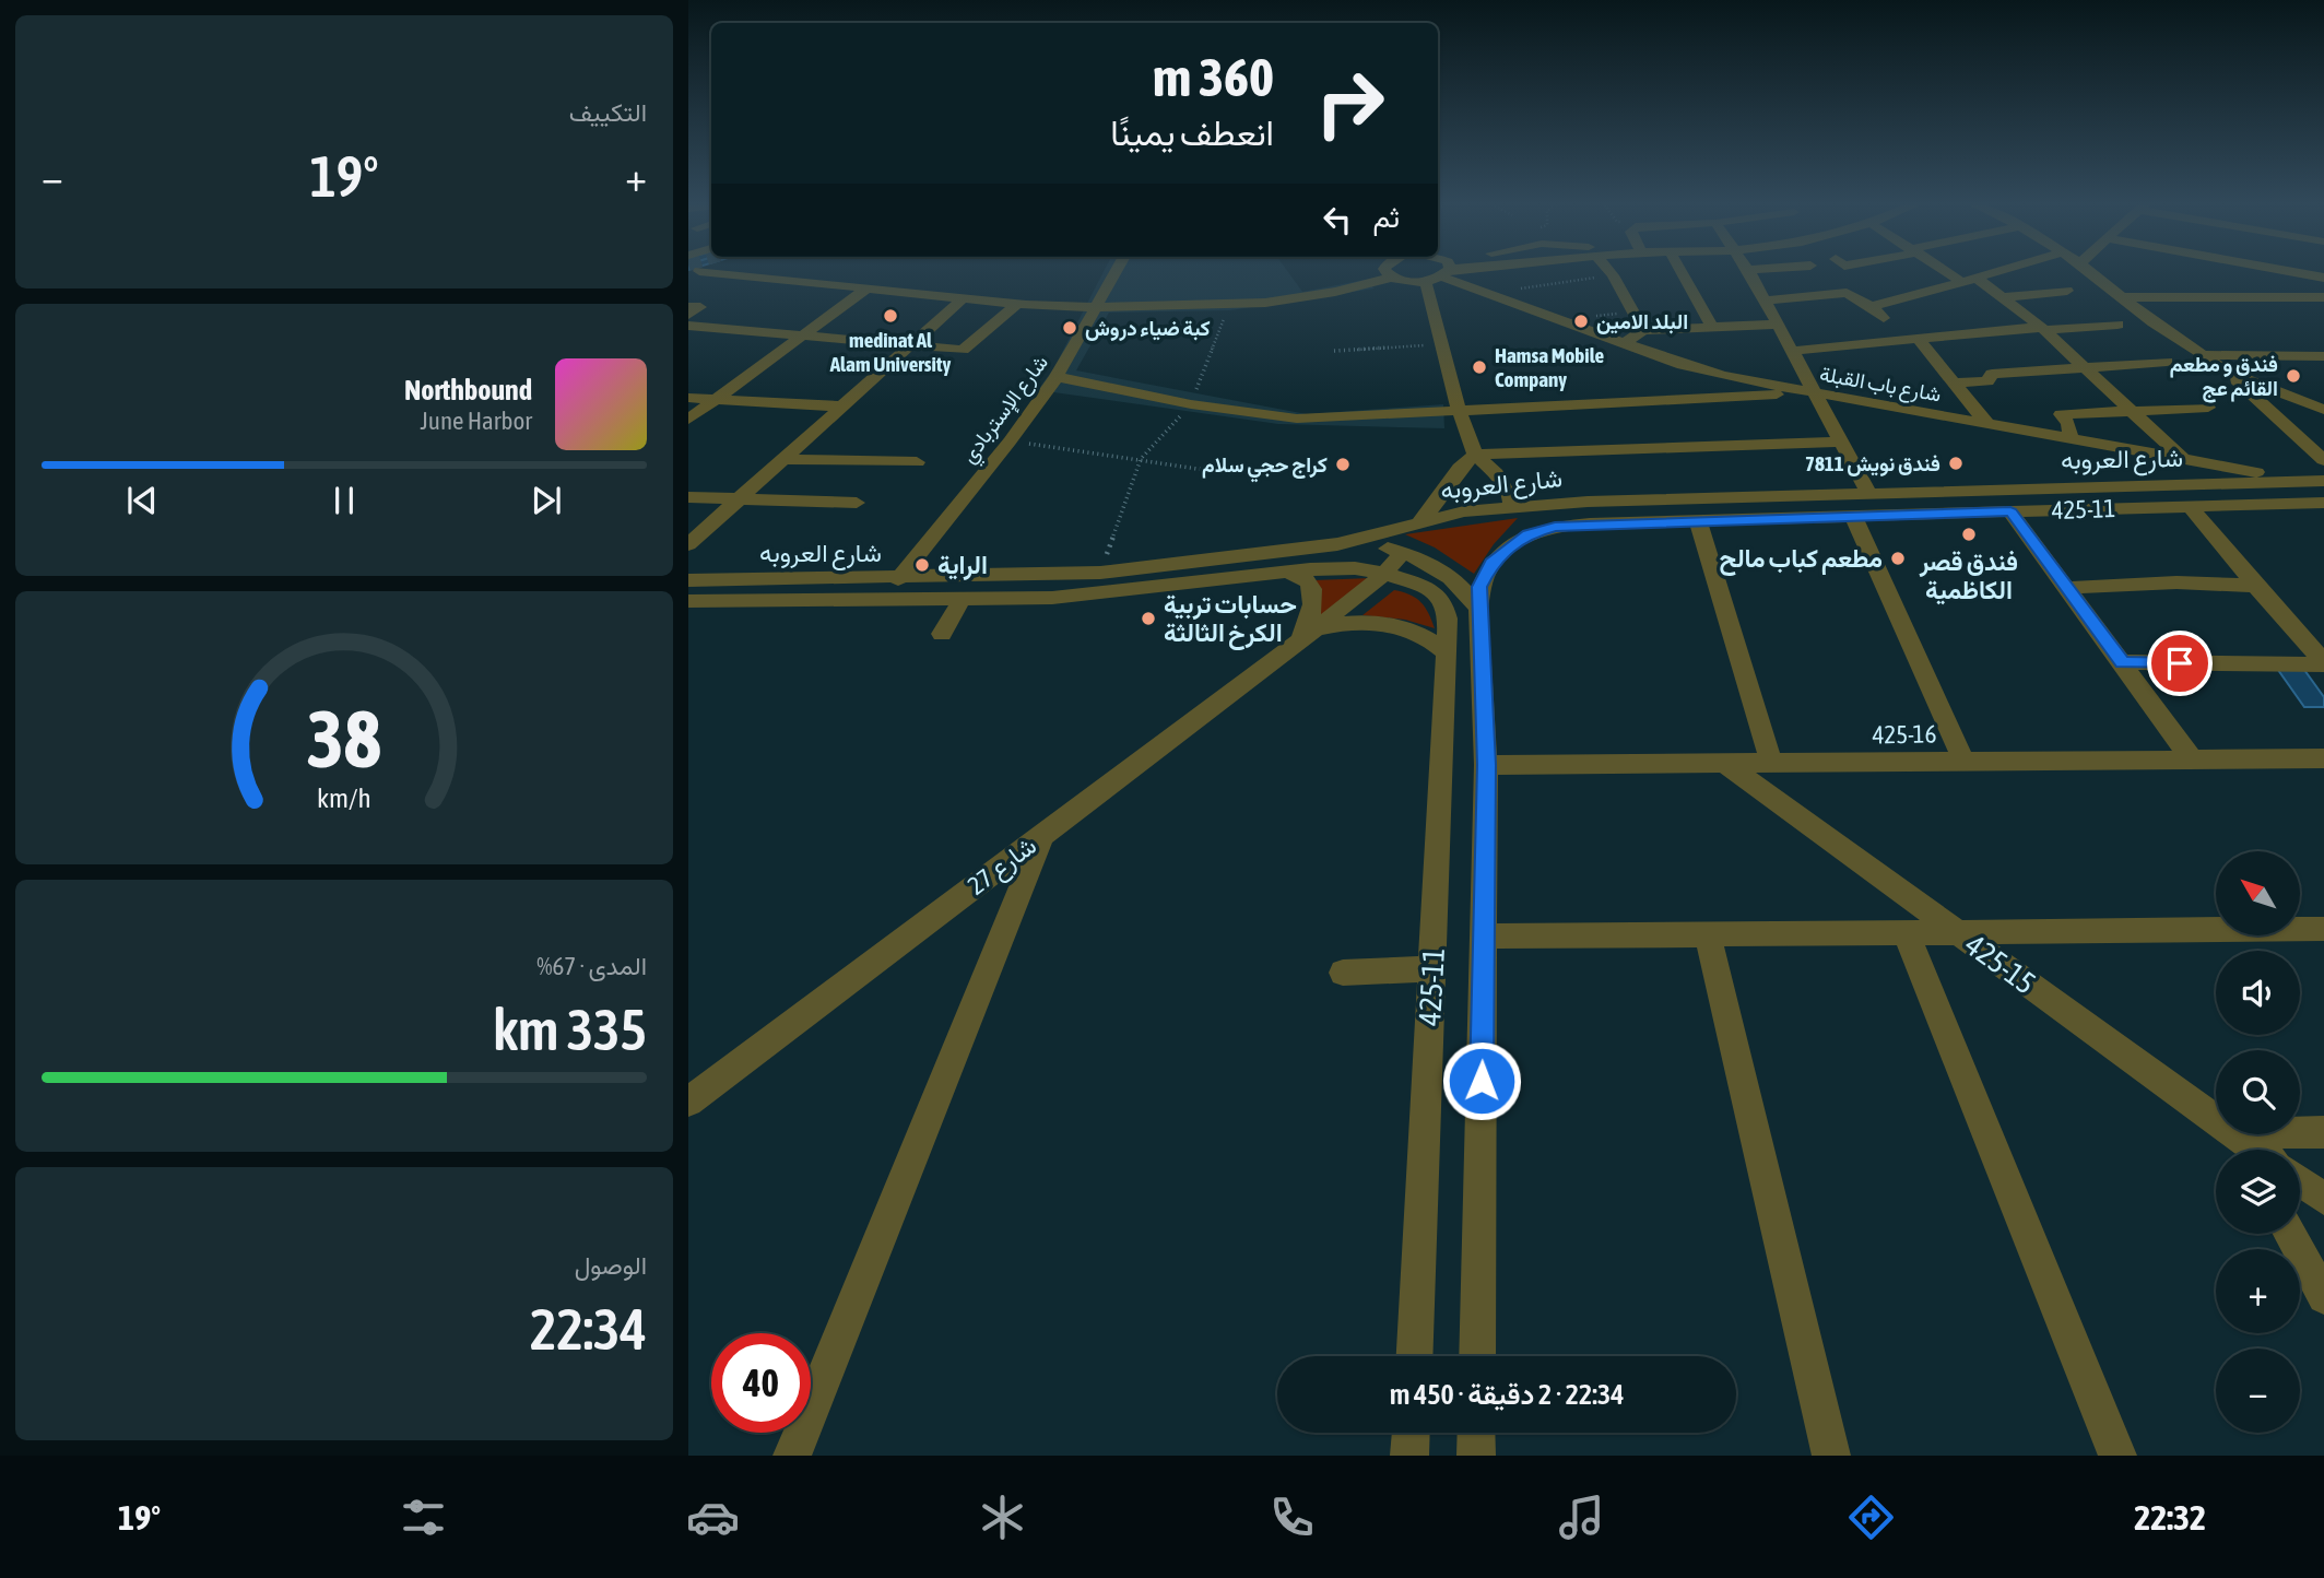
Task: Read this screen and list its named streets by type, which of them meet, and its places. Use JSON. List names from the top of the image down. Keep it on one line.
{"streets":{"street":["شارع باب القبلة","شارع الإستربادي","شارع العروبه","425-11","425-16","شارع 27","425-15"]},"crossings":[["شارع باب القبلة","شارع العروبه"],["شارع الإستربادي","شارع العروبه"],["شارع العروبه","425-11"],["شارع العروبه","شارع 27"],["425-11","425-16"],["425-16","425-15"]],"places":["medinat Al Alam University","البلد الامين","كبة ضياء دروش","Hamsa Mobile Company","فندق و مطعم القائم عج","فندق نويش 7811","كراج حجي سلام","فندق قصر الكاظمية","مطعم كباب مالح","الراية","حسابات تربية الكرخ الثالثة"],"north":"top left","page":{"tile":["التكييف",["المدى · 67%","335 km"],["الوصول","22:34"]],"turn":["360 m","انعطف يمينًا"],"heat":["−","19°","+"],"then":"ثم","song":["Northbound","June Harbor"],"map_buttons":["+","−"],"limit":"40","trip":"22:34 · 2 دقيقة · 450 m","tabs":["22:32","19°"],"gauge":["38","km/h"]}}
